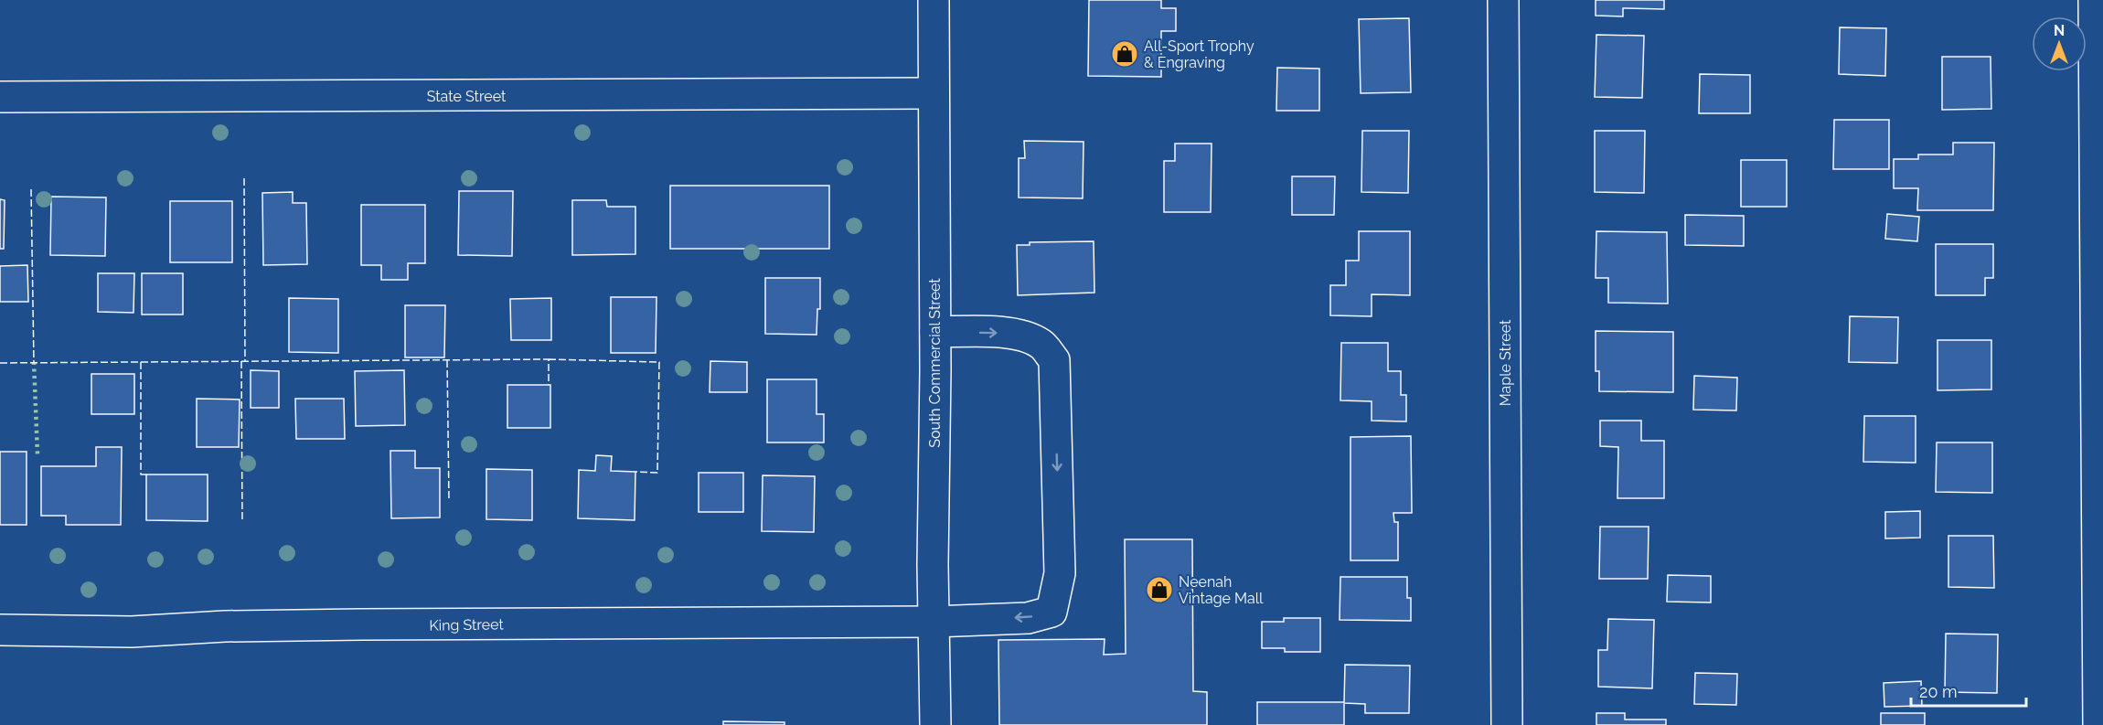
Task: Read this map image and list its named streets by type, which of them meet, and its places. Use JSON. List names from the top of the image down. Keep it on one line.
{"streets":{"street":["State Street","South Commercial Street","Maple Street","King Street"]},"crossings":[["State Street","South Commercial Street"],["South Commercial Street","King Street"]],"places":{"shop":["All-Sport Trophy & Engraving","Neenah Vintage Mall"]},"scale_bar":"20 m","north":"top"}
